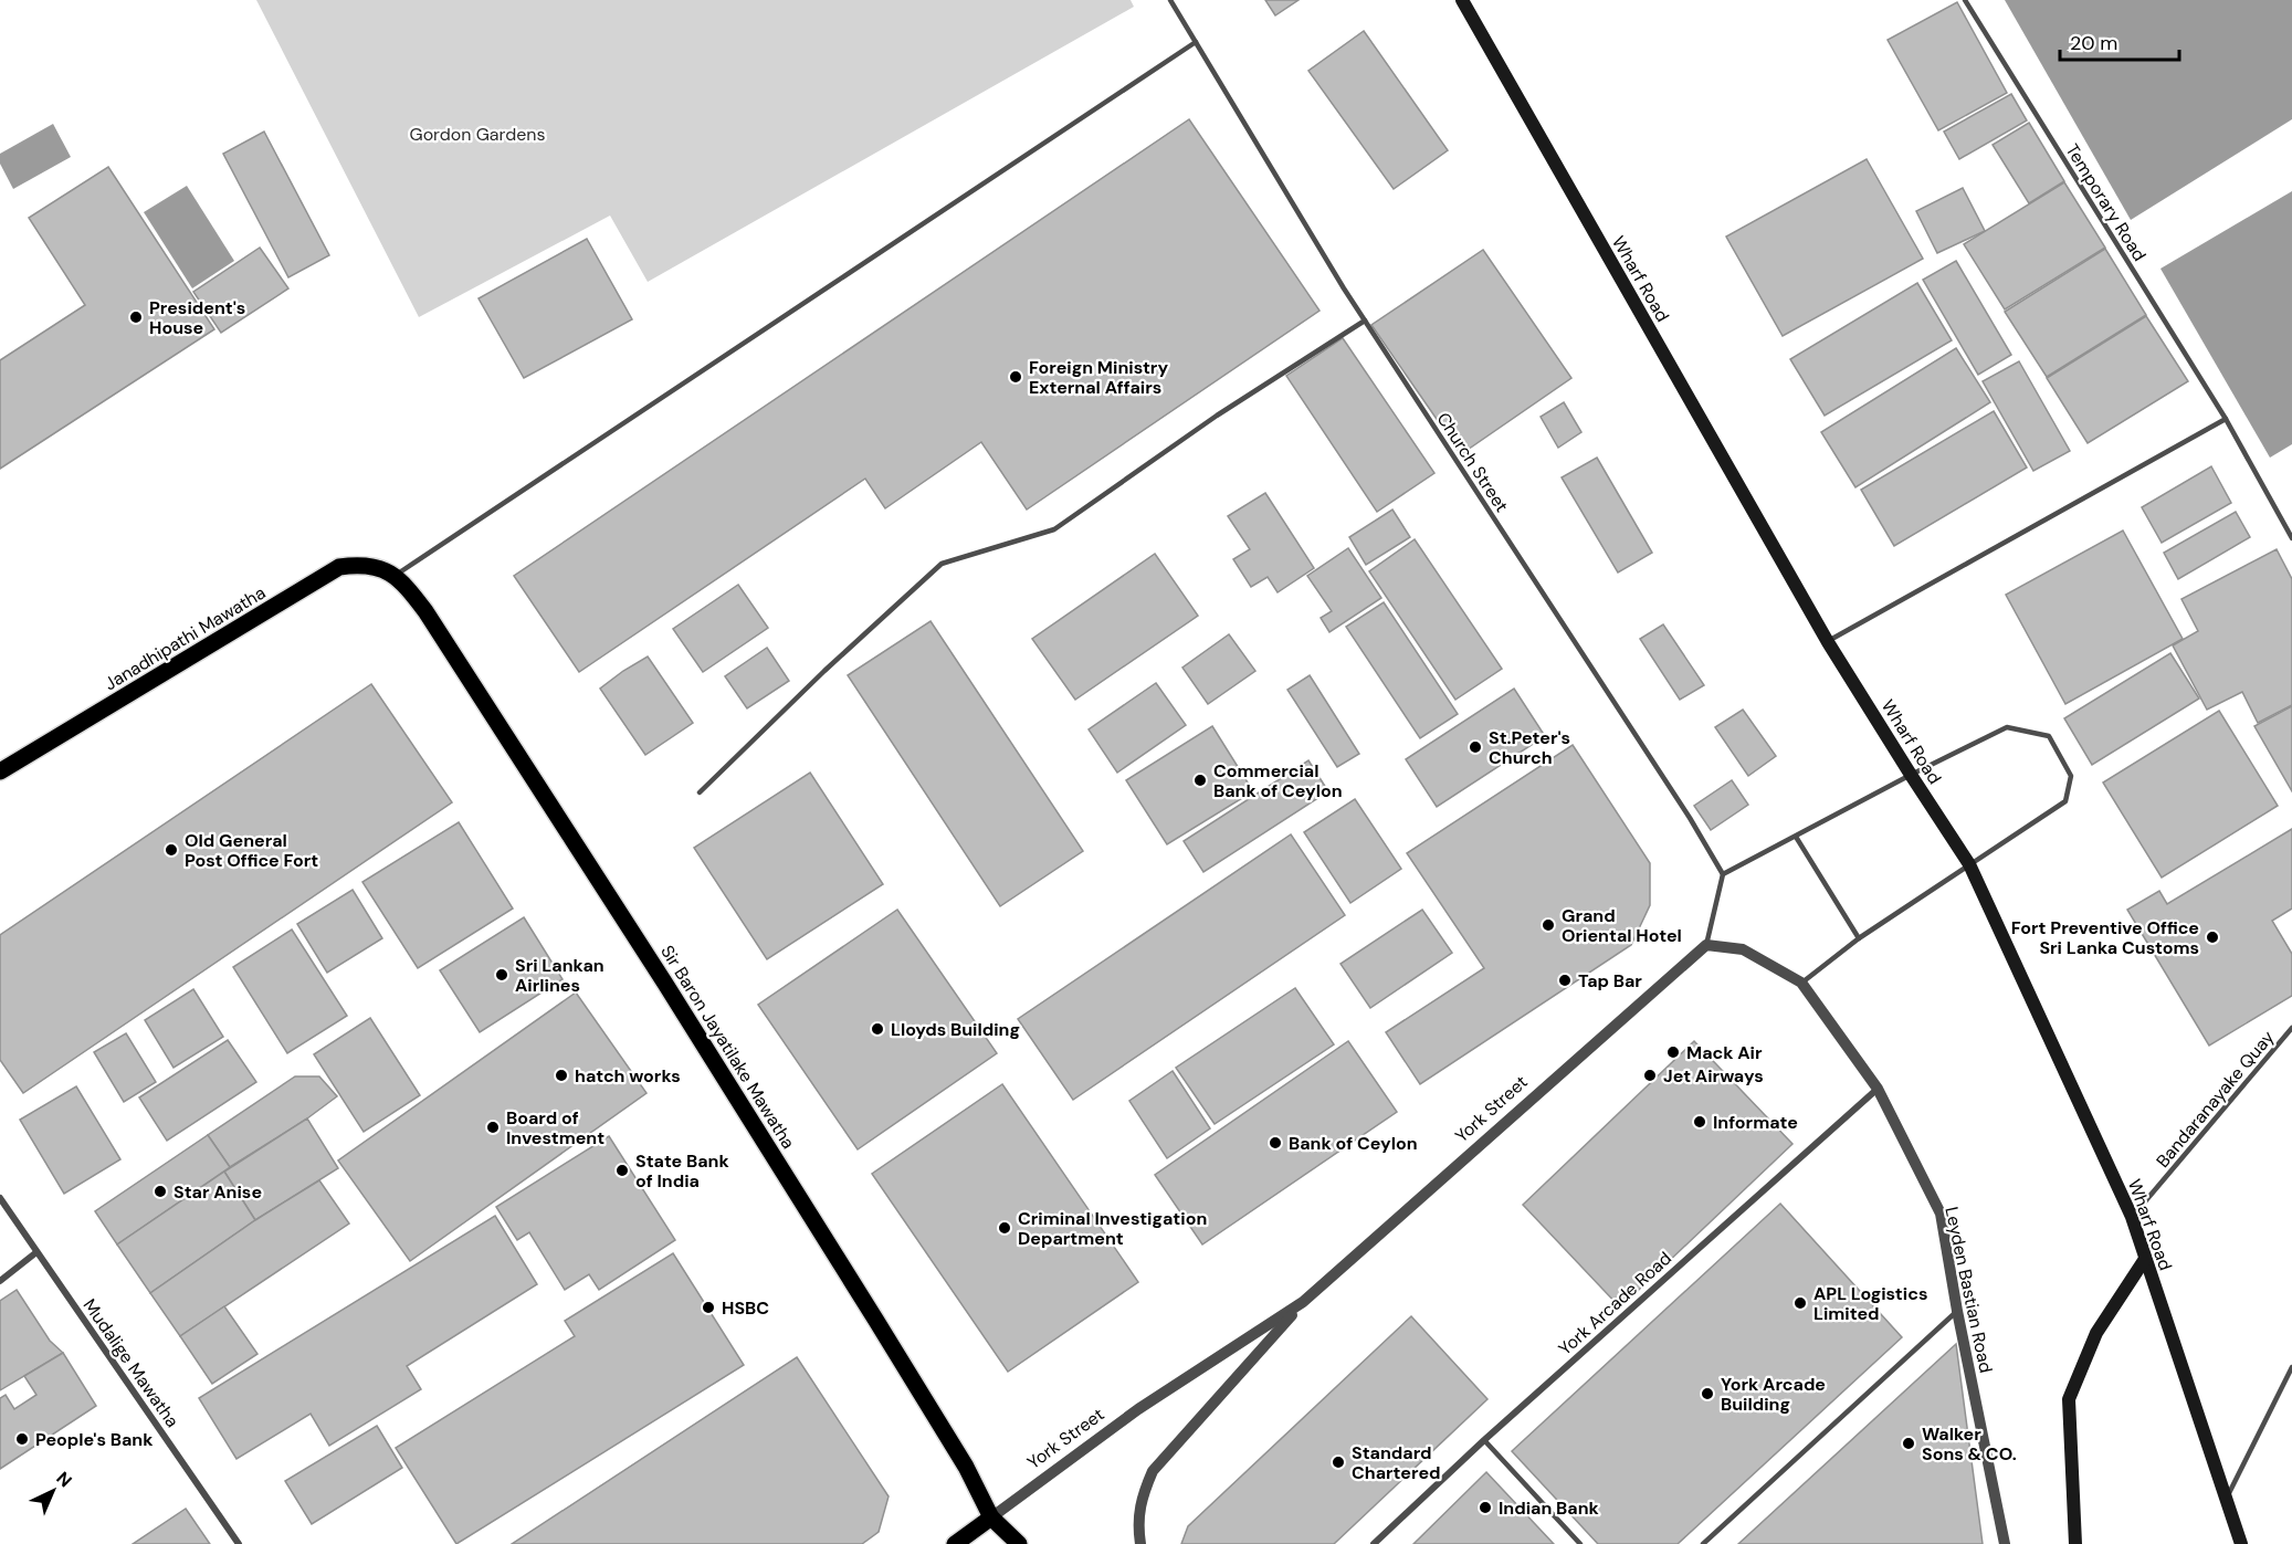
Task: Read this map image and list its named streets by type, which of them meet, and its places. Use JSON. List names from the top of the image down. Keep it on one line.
{"streets":{"main road":["Wharf Road","Janadhipathi Mawatha","Sir Baron Jayatilake Mawatha","York Street"],"street":["Leyden Bastian Road","York Arcade Road","Mudalige Mawatha"],"lane":["Temporary Road","Church Street","Bandaranayake Quay"]},"crossings":[["Wharf Road","Bandaranayake Quay"],["Janadhipathi Mawatha","Sir Baron Jayatilake Mawatha"],["Sir Baron Jayatilake Mawatha","York Street"],["York Street","Leyden Bastian Road"],["Leyden Bastian Road","York Arcade Road"]],"parks":["Gordon Gardens"],"places":["President's House","Foreign Ministry External Affairs","St.Peter's Church","Commercial Bank of Ceylon","Old General Post Office Fort","Grand Oriental Hotel","Fort Preventive Office Sri Lanka Customs","Sri Lankan Airlines","Tap Bar","Lloyds Building","Mack Air","hatch works","Jet Airways","Informate","Board of Investment","Bank of Ceylon","State Bank of India","Star Anise","Criminal Investigation Department","APL Logistics Limited","HSBC","York Arcade Building","People's Bank","Walker Sons & CO.","Standard Chartered","Indian Bank"],"scale_bar":"20 m","north":"top right"}
